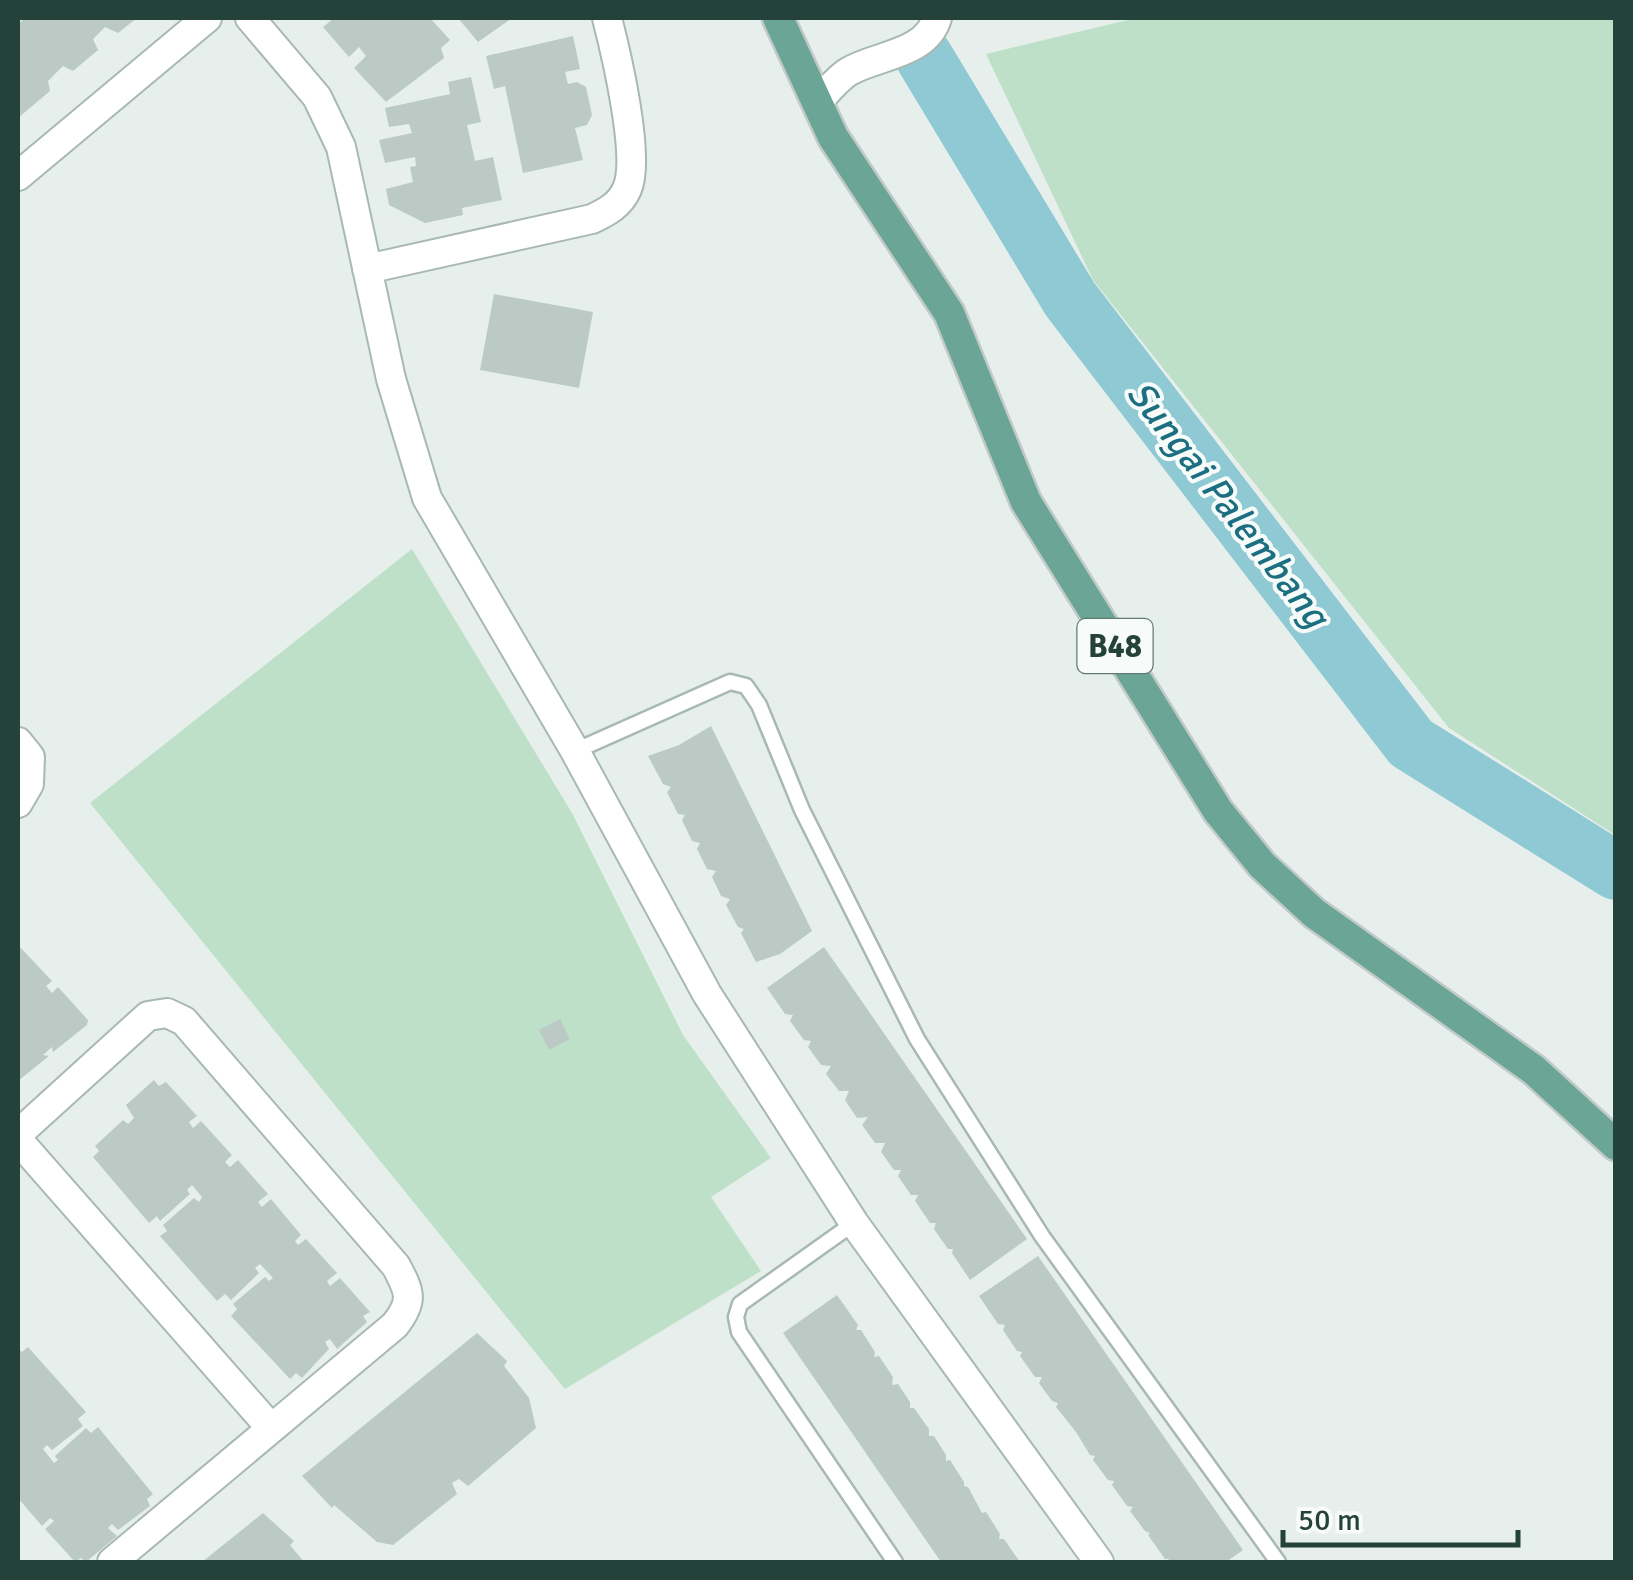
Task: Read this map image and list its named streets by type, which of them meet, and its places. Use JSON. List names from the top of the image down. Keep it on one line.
{"streets":{"main road":["B48"]},"water":["Sungai Palembang"],"scale_bar":"50 m"}
